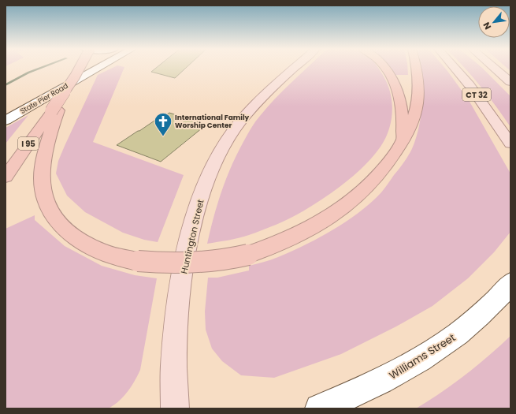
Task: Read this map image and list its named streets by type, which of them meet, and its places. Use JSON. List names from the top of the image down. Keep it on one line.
{"streets":{"highway":["I 95"],"main road":["CT 32","Huntington Street"],"street":["State Pier Road","Williams Street"]},"places":{"church":["International Family Worship Center"]},"north":"bottom left"}
